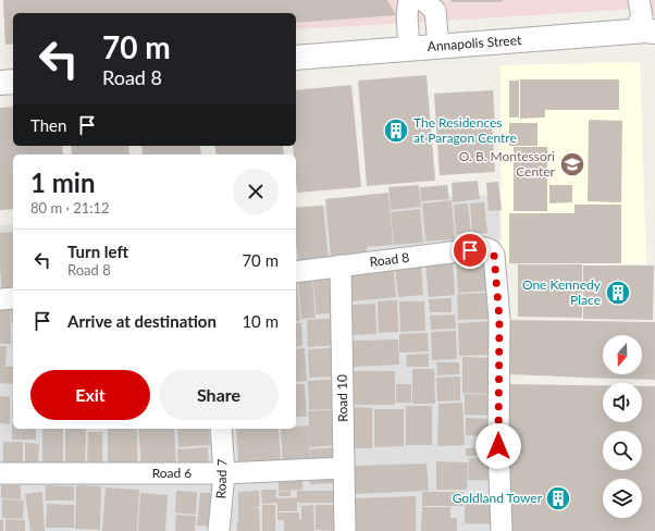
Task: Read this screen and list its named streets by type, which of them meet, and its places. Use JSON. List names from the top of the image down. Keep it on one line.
{"streets":{"street":["Annapolis Street","Road 8","Road 10","Road 6","Road 7"]},"crossings":[["Road 8","Road 10"],["Road 10","Road 6"],["Road 6","Road 7"]],"places":{"building":["The Residences at Paragon Centre","One Kennedy Place","Goldland Tower"],"school or university":["O. B. Montessori Center"]},"north":"bottom","page":{"turn":["70 m","Road 8"],"then":"Then","heading":["1 min","80 m · 21:12"],"list":[{"name":"Turn left","note":"Road 8","value":"70 m"},{"name":"Arrive at destination","value":"10 m"}],"buttons":["Exit","Share"]}}
